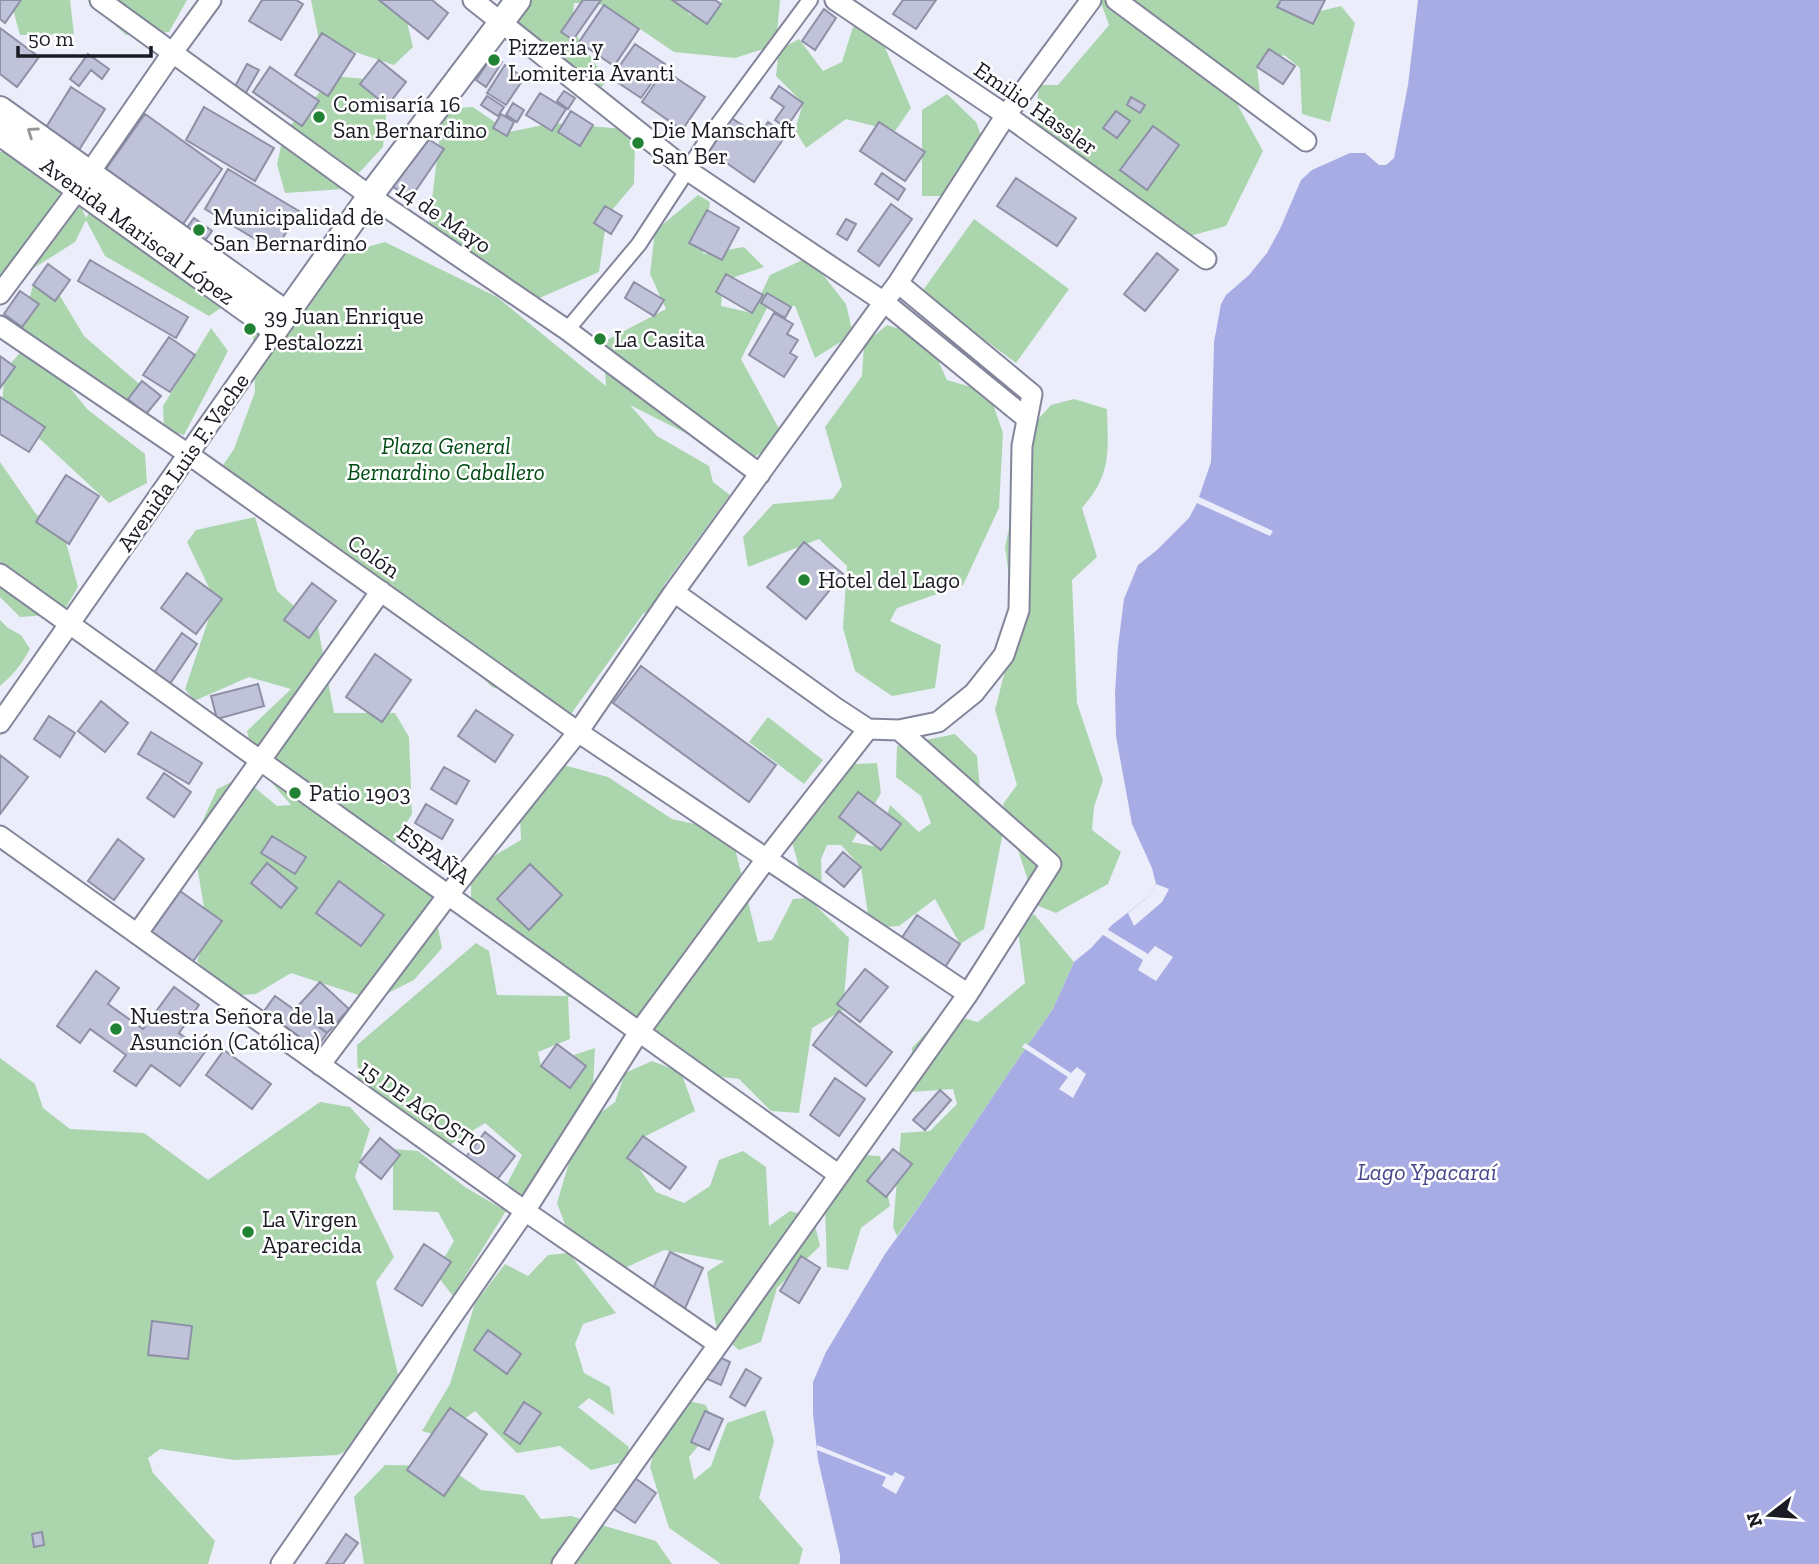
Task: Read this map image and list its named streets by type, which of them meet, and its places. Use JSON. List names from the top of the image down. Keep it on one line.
{"streets":{"street":["Emilio Hassler","14 de Mayo","Avenida Mariscal López","Avenida Luis F. Vache","Colón","ESPAÑA","15 DE AGOSTO"]},"crossings":[["14 de Mayo","Avenida Luis F. Vache"],["Avenida Mariscal López","Avenida Luis F. Vache"],["Avenida Luis F. Vache","Colón"],["Avenida Luis F. Vache","ESPAÑA"]],"water":["Lago Ypacaraí"],"parks":["Plaza General Bernardino Caballero"],"places":["Pizzeria y Lomiteria Avanti","Comisaría 16 San Bernardino","Die Manschaft San Ber","Municipalidad de San Bernardino","39 Juan Enrique Pestalozzi","La Casita","Hotel del Lago","Patio 1903","Nuestra Señora de la Asunción (Católica)","La Virgen Aparecida"],"scale_bar":"50 m","north":"left"}
